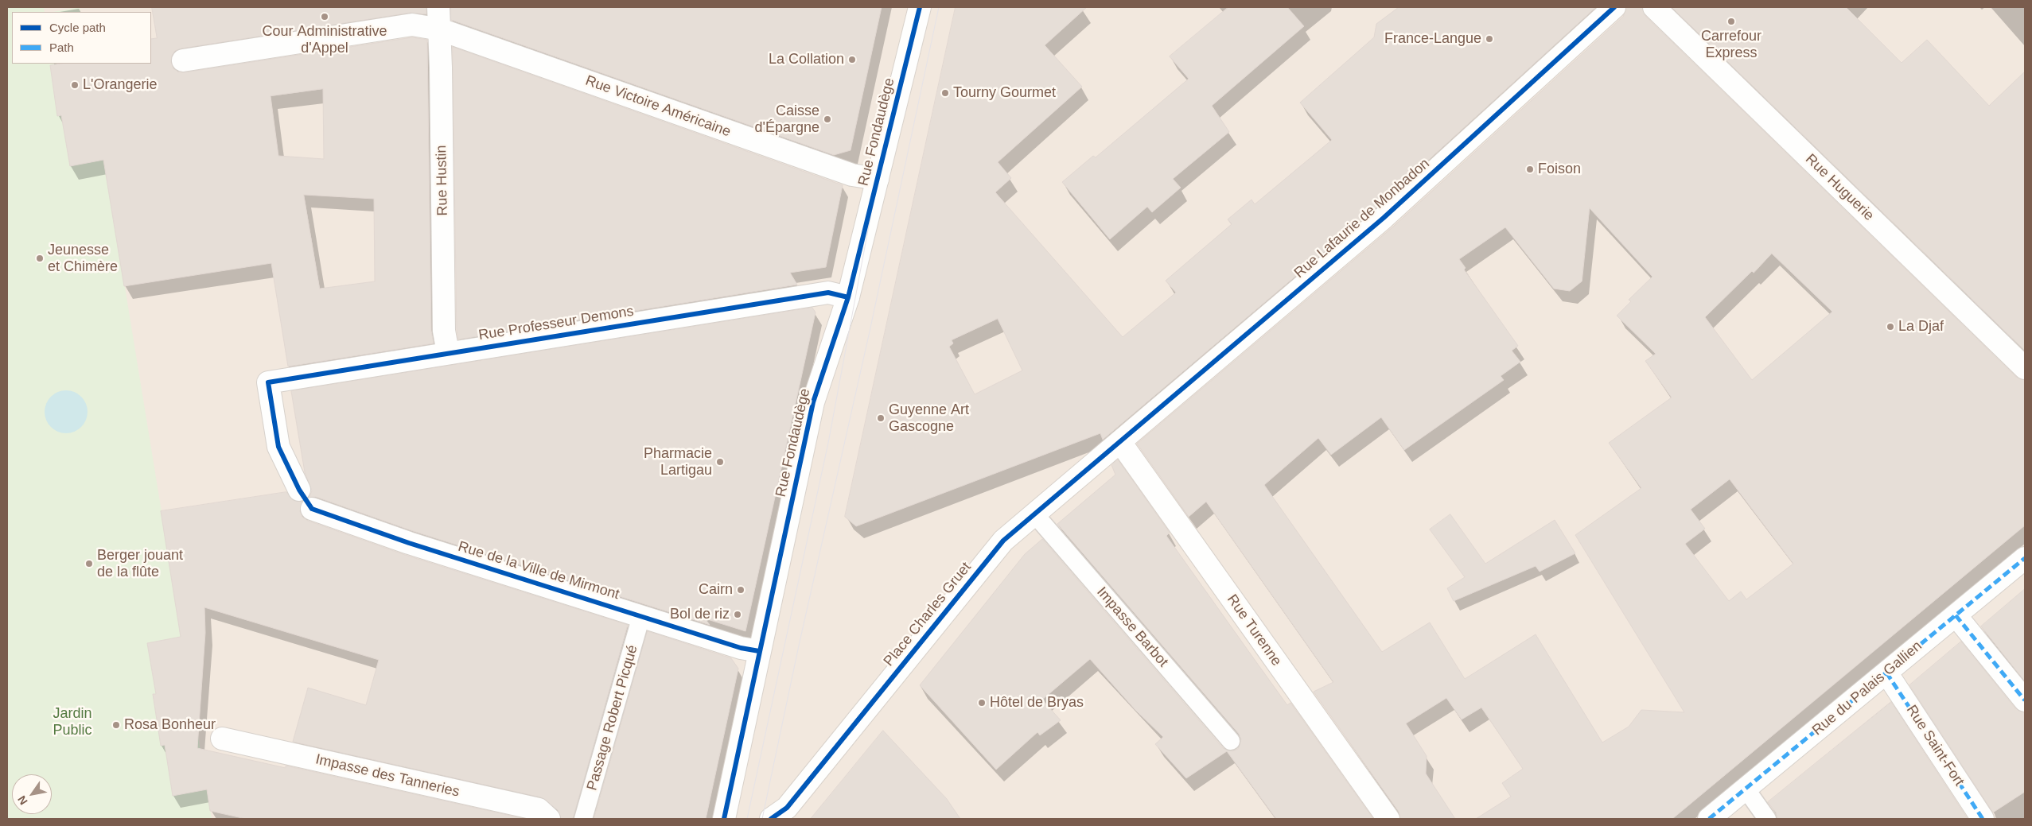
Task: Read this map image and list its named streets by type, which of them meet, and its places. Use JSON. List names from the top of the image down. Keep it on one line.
{"streets":{"street":["Rue Victoire Américaine","Rue Fondaudège","Rue Hustin","Rue Huguerie","Rue Lafaurie de Monbadon","Rue Professeur Demons","Rue de la Ville de Mirmont","Place Charles Gruet","Rue Turenne","Rue du Palais Gallien","Rue Saint-Fort","Impasse des Tanneries"],"lane":["Impasse Barbot","Passage Robert Picqué"]},"crossings":[["Rue Victoire Américaine","Rue Fondaudège"],["Rue Victoire Américaine","Rue Hustin"],["Rue Fondaudège","Rue Professeur Demons"],["Rue Fondaudège","Rue de la Ville de Mirmont"],["Rue Hustin","Rue Professeur Demons"],["Rue Lafaurie de Monbadon","Place Charles Gruet"],["Rue Lafaurie de Monbadon","Rue Turenne"],["Rue de la Ville de Mirmont","Passage Robert Picqué"],["Place Charles Gruet","Impasse Barbot"],["Place Charles Gruet","Rue Turenne"],["Rue du Palais Gallien","Rue Saint-Fort"]],"parks":["Jardin Public"],"places":["Cour Administrative d'Appel","Carrefour Express","France-Langue","La Collation","L'Orangerie","Tourny Gourmet","Caisse d'Épargne","Foison","Jeunesse et Chimère","La Djaf","Guyenne Art Gascogne","Pharmacie Lartigau","Berger jouant de la flûte","Cairn","Bol de riz","Hôtel de Bryas","Rosa Bonheur"],"legend":["Cycle path","Path"],"north":"bottom left"}
